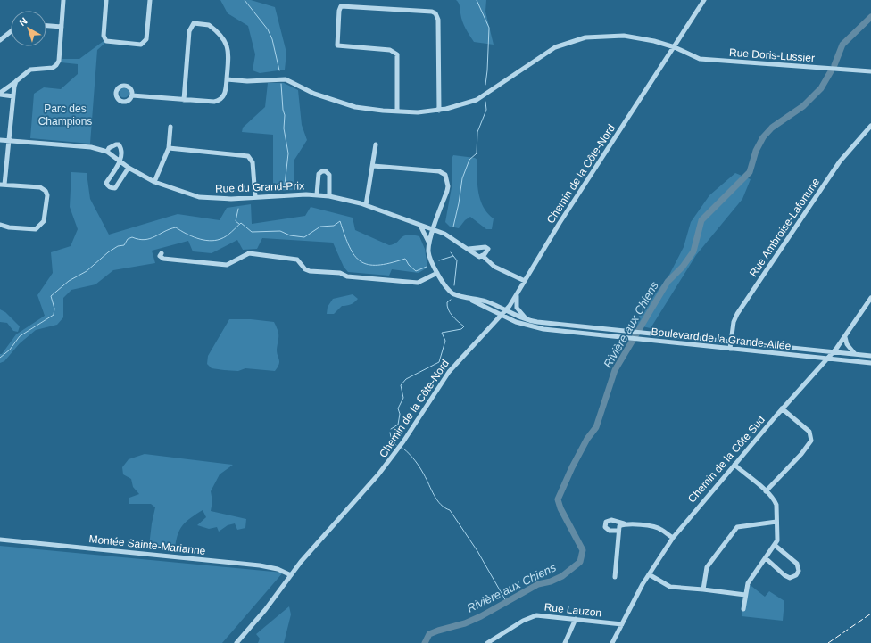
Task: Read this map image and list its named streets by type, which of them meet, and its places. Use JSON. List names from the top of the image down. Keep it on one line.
{"streets":{"street":["Rue Doris-Lussier","Chemin de la Côte-Nord","Rue du Grand-Prix","Rue Ambroise-Lafortune","Boulevard de la Grande-Allée","Chemin de la Côte Sud","Montée Sainte-Marianne","Rue Lauzon"]},"crossings":[["Rue Doris-Lussier","Chemin de la Côte-Nord"],["Chemin de la Côte-Nord","Rue du Grand-Prix"],["Chemin de la Côte-Nord","Boulevard de la Grande-Allée"],["Chemin de la Côte-Nord","Montée Sainte-Marianne"],["Rue du Grand-Prix","Boulevard de la Grande-Allée"],["Rue Ambroise-Lafortune","Boulevard de la Grande-Allée"],["Boulevard de la Grande-Allée","Chemin de la Côte Sud"],["Chemin de la Côte Sud","Rue Lauzon"]],"water":["Rivière aux Chiens"],"parks":["Parc des Champions"],"north":"top left"}
